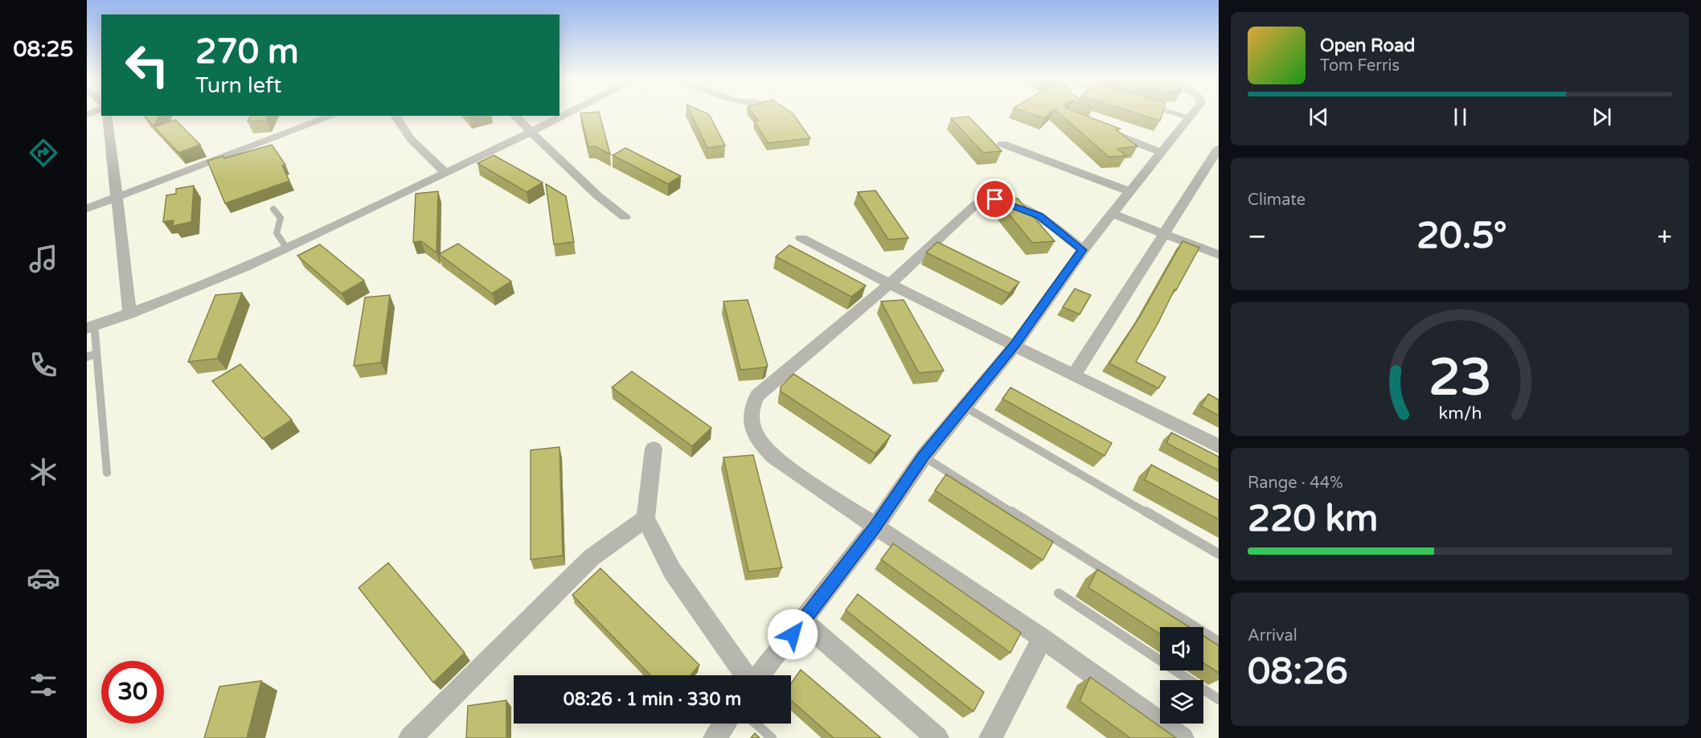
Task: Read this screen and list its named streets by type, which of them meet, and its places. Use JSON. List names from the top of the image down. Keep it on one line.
{"page":{"tabs":"08:25","turn":["270 m","Turn left"],"song":["Open Road","Tom Ferris"],"tile":["Climate",["Range · 44%","220 km"],["Arrival","08:26"]],"heat":["−","20.5°","+"],"limit":"30","trip":"08:26 · 1 min · 330 m","gauge":["23","km/h"]}}
